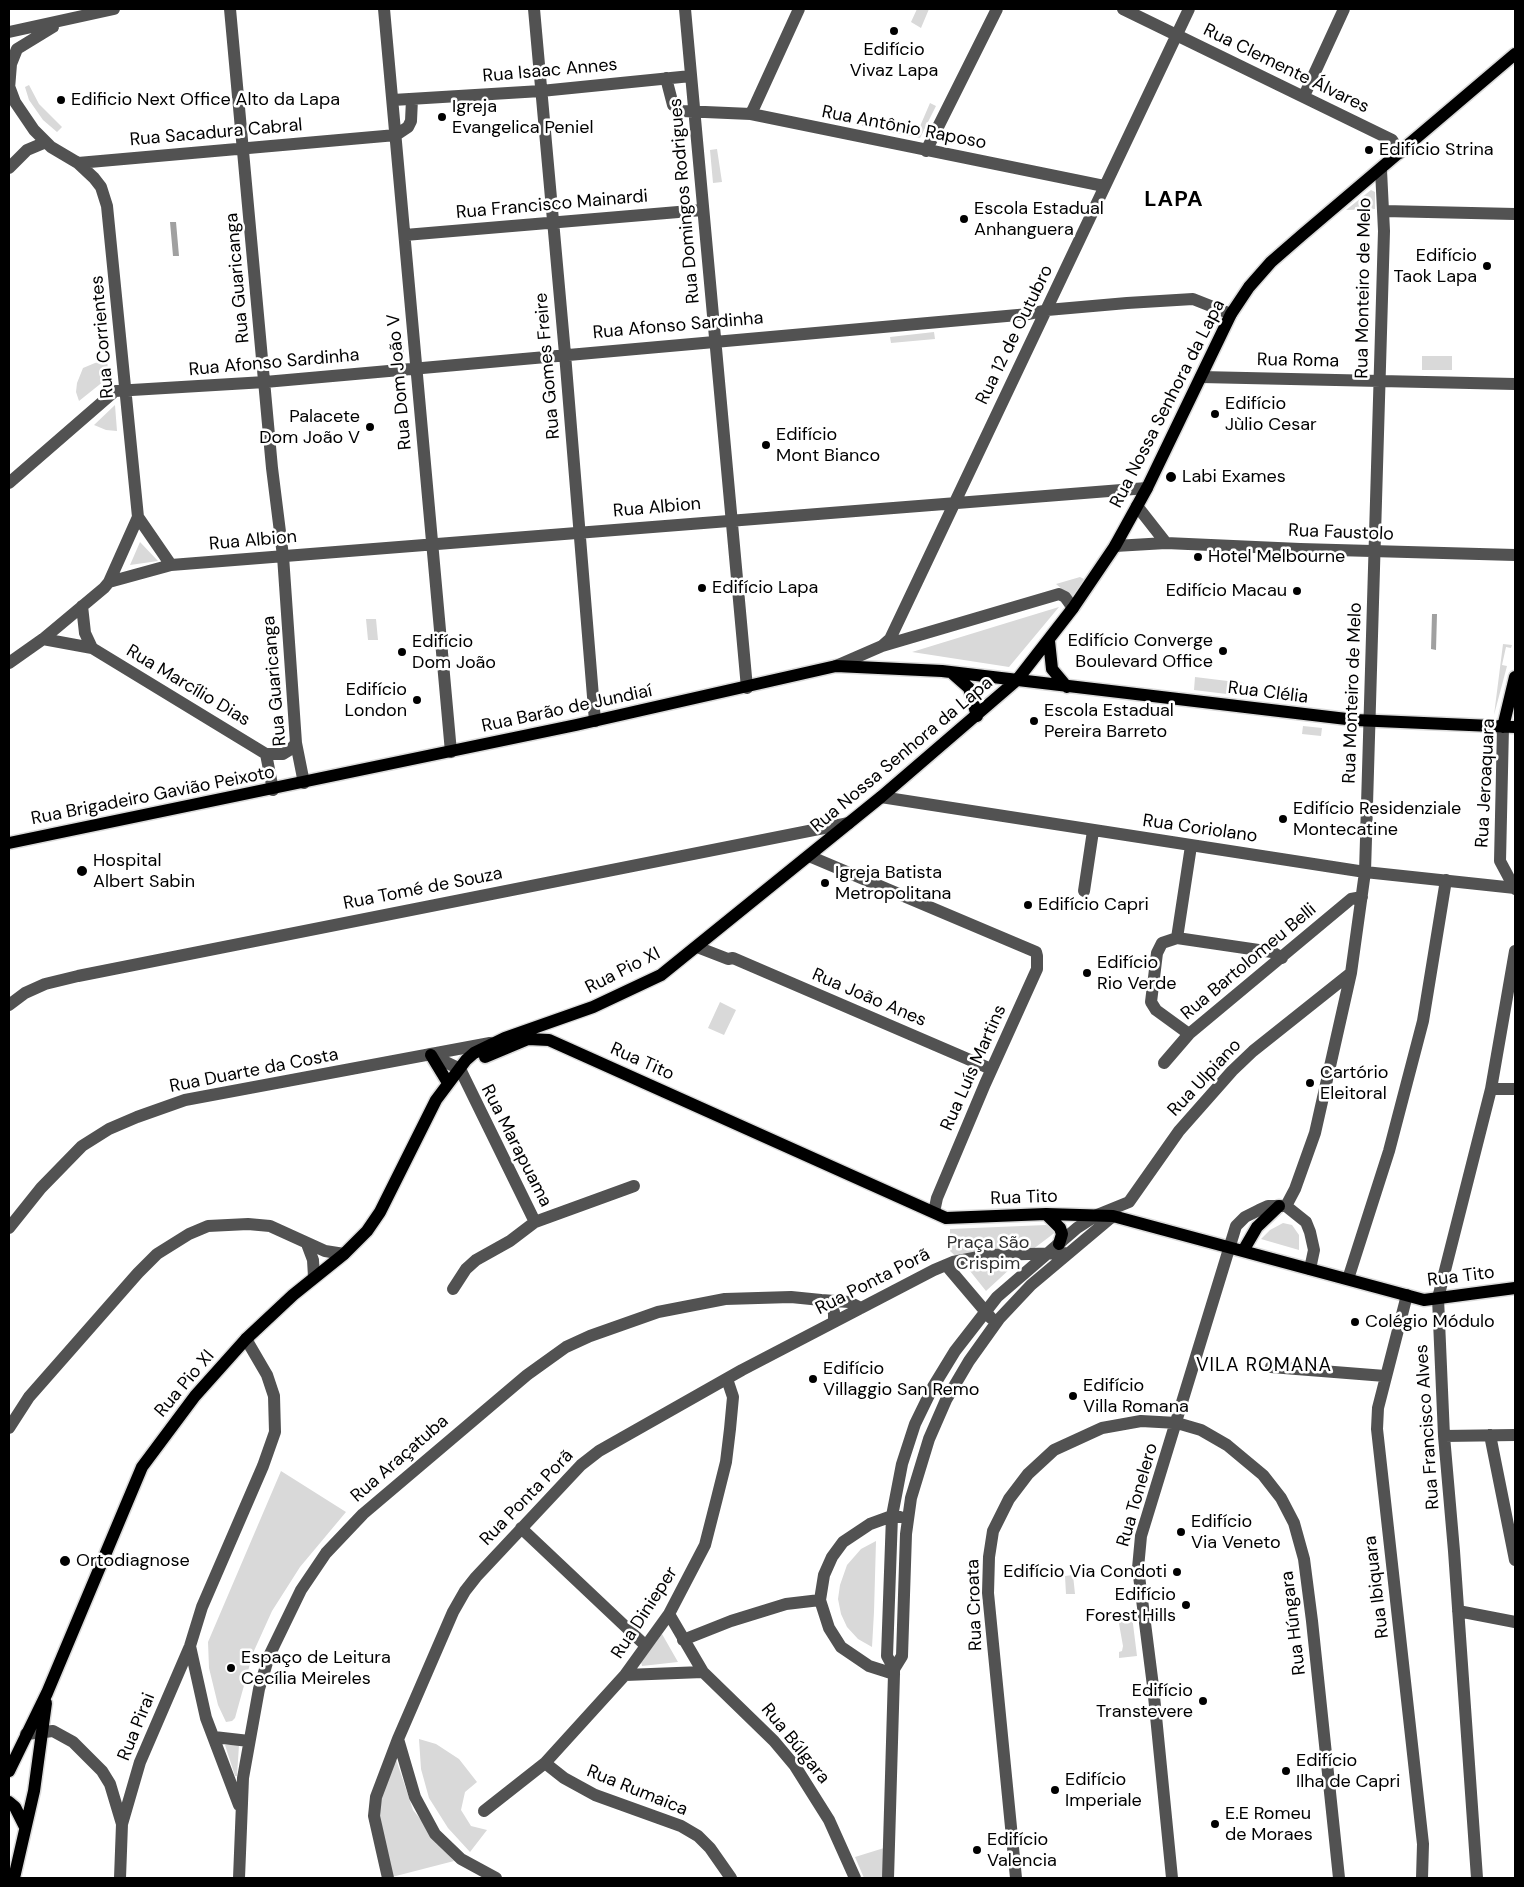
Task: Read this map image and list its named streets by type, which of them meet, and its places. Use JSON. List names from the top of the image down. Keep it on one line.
{"streets":{"main road":["Rua Nossa Senhora da Lapa","Rua Clélia","Rua Barão de Jundiaí","Rua Jeroaquara","Rua Brigadeiro Gavião Peixoto","Rua Pio XI","Rua Tito"],"street":["Rua Clemente Álvares","Rua Isaac Annes","Rua Antônio Raposo","Rua Sacadura Cabral","Rua Domingos Rodrigues","Rua Francisco Mainardi","Rua Guaricanga","Rua Monteiro de Melo","Rua Afonso Sardinha","Rua 12 de Outubro","Rua Corrientes","Rua Roma","Rua Gomes Freire","Rua Dom João V","Rua Albion","Rua Faustolo","Rua Marcílio Dias","Rua Coriolano","Rua Tomé de Souza","Rua Bartolomeu Belli","Rua João Anes","Rua Luís Martins","Rua Duarte da Costa","Rua Ulpiano","Rua Marapuama","Rua Ponta Porã","Rua Francisco Alves","Rua Araçatuba","Rua Tonelero","Rua Ibiquara","Rua Croata","Rua Dinieper","Rua Húngara","Rua Pirai","Rua Búlgara","Rua Rumaica"]},"crossings":[["Rua Clemente Álvares","Rua 12 de Outubro"],["Rua Clemente Álvares","Rua Nossa Senhora da Lapa"],["Rua Isaac Annes","Rua Antônio Raposo"],["Rua Isaac Annes","Rua Domingos Rodrigues"],["Rua Isaac Annes","Rua Gomes Freire"],["Rua Isaac Annes","Rua Dom João V"],["Rua Antônio Raposo","Rua Domingos Rodrigues"],["Rua Antônio Raposo","Rua 12 de Outubro"],["Rua Sacadura Cabral","Rua Guaricanga"],["Rua Sacadura Cabral","Rua Corrientes"],["Rua Sacadura Cabral","Rua Dom João V"],["Rua Domingos Rodrigues","Rua Francisco Mainardi"],["Rua Domingos Rodrigues","Rua Afonso Sardinha"],["Rua Domingos Rodrigues","Rua Albion"],["Rua Domingos Rodrigues","Rua Barão de Jundiaí"],["Rua Francisco Mainardi","Rua Gomes Freire"],["Rua Francisco Mainardi","Rua Dom João V"],["Rua Guaricanga","Rua Afonso Sardinha"],["Rua Guaricanga","Rua Albion"],["Rua Guaricanga","Rua Barão de Jundiaí"],["Rua Guaricanga","Rua Brigadeiro Gavião Peixoto"],["Rua Monteiro de Melo","Rua Roma"],["Rua Monteiro de Melo","Rua Nossa Senhora da Lapa"],["Rua Monteiro de Melo","Rua Faustolo"],["Rua Monteiro de Melo","Rua Clélia"],["Rua Monteiro de Melo","Rua Coriolano"],["Rua Monteiro de Melo","Rua Bartolomeu Belli"],["Rua Monteiro de Melo","Rua Ulpiano"],["Rua Monteiro de Melo","Rua Tonelero"],["Rua Afonso Sardinha","Rua 12 de Outubro"],["Rua Afonso Sardinha","Rua Corrientes"],["Rua Afonso Sardinha","Rua Gomes Freire"],["Rua Afonso Sardinha","Rua Dom João V"],["Rua Afonso Sardinha","Rua Nossa Senhora da Lapa"],["Rua 12 de Outubro","Rua Albion"],["Rua Roma","Rua Nossa Senhora da Lapa"],["Rua Gomes Freire","Rua Albion"],["Rua Gomes Freire","Rua Barão de Jundiaí"],["Rua Dom João V","Rua Albion"],["Rua Dom João V","Rua Barão de Jundiaí"],["Rua Nossa Senhora da Lapa","Rua Albion"],["Rua Nossa Senhora da Lapa","Rua Faustolo"],["Rua Nossa Senhora da Lapa","Rua Clélia"],["Rua Nossa Senhora da Lapa","Rua Coriolano"],["Rua Nossa Senhora da Lapa","Rua Tomé de Souza"],["Rua Nossa Senhora da Lapa","Rua Pio XI"],["Rua Nossa Senhora da Lapa","Rua Luís Martins"],["Rua Clélia","Rua Barão de Jundiaí"],["Rua Clélia","Rua Jeroaquara"],["Rua Barão de Jundiaí","Rua Brigadeiro Gavião Peixoto"],["Rua Jeroaquara","Rua Coriolano"],["Rua Pio XI","Rua João Anes"],["Rua Pio XI","Rua Tito"],["Rua Pio XI","Rua Luís Martins"],["Rua Pio XI","Rua Duarte da Costa"],["Rua Pio XI","Rua Marapuama"],["Rua Pio XI","Rua Pirai"],["Rua João Anes","Rua Luís Martins"],["Rua Tito","Rua Luís Martins"],["Rua Tito","Rua Ulpiano"],["Rua Tito","Rua Francisco Alves"],["Rua Tito","Rua Tonelero"],["Rua Tito","Rua Ibiquara"],["Rua Ponta Porã","Rua Araçatuba"],["Rua Ponta Porã","Rua Dinieper"],["Rua Tonelero","Rua Croata"],["Rua Tonelero","Rua Húngara"],["Rua Croata","Rua Húngara"],["Rua Dinieper","Rua Búlgara"],["Rua Dinieper","Rua Rumaica"]],"districts":["LAPA","VILA ROMANA"],"parks":["Praça São Crispim"],"places":["Edifício Vivaz Lapa","Edificio Next Office Alto da Lapa","Igreja Evangelica Peniel","Edifício Strina","Escola Estadual Anhanguera","Edifício Taok Lapa","Edifício Jùlio Cesar","Palacete Dom João V","Edifício Mont Bianco","Labi Exames","Hotel Melbourne","Edifício Lapa","Edifício Macau","Edifício Converge Boulevard Office","Edifício Dom João","Edifício London","Escola Estadual Pereira Barreto","Edifício Residenziale Montecatine","Hospital Albert Sabin","Igreja Batista Metropolitana","Edifício Capri","Edifício Rio Verde","Cartório Eleitoral","Colégio Módulo","Edifício Villaggio San Remo","Edifício Villa Romana","Edifício Via Veneto","Ortodiagnose","Edifício Via Condoti","Edifício Forest Hills","Espaço de Leitura Cecília Meireles","Edifício Transtevere","Edifício Ilha de Capri","Edifício Imperiale","E.E Romeu de Moraes","Edifício Valencia"]}
